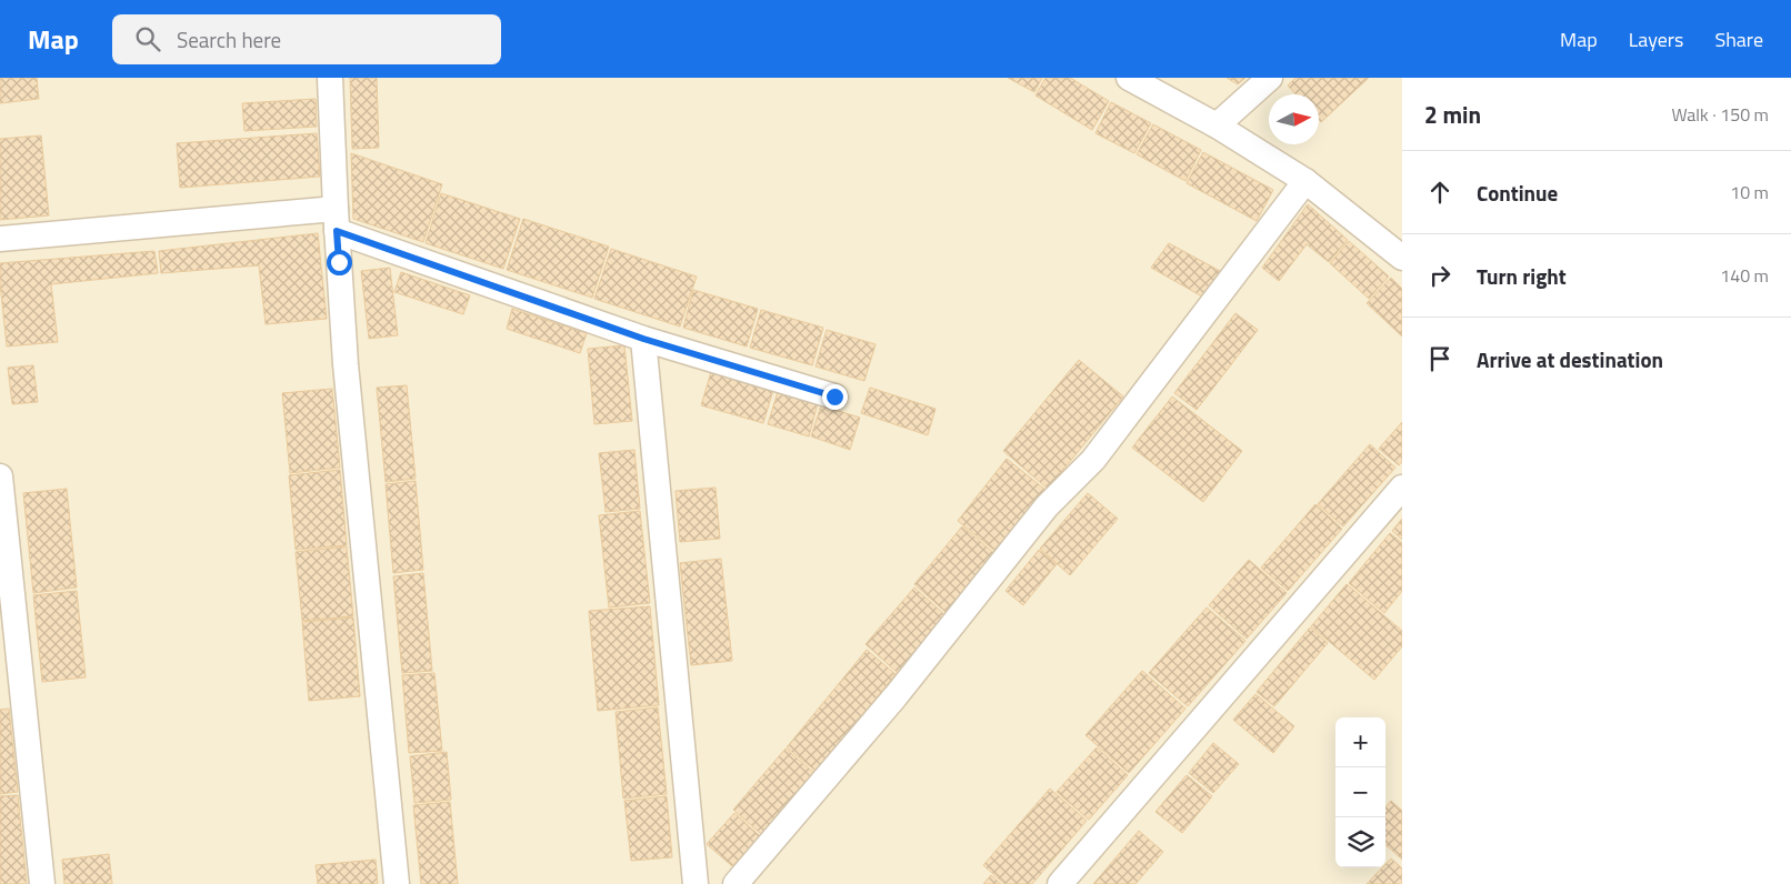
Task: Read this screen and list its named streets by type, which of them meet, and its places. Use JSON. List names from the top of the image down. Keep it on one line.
{"north":"right","page":{"header":"Map","search":"Search here","nav":["Map","Layers","Share"],"heading":["2 min","Walk · 150 m"],"list":[["Continue","10 m"],["Turn right","140 m"],"Arrive at destination"],"map_buttons":["+","−"]}}
